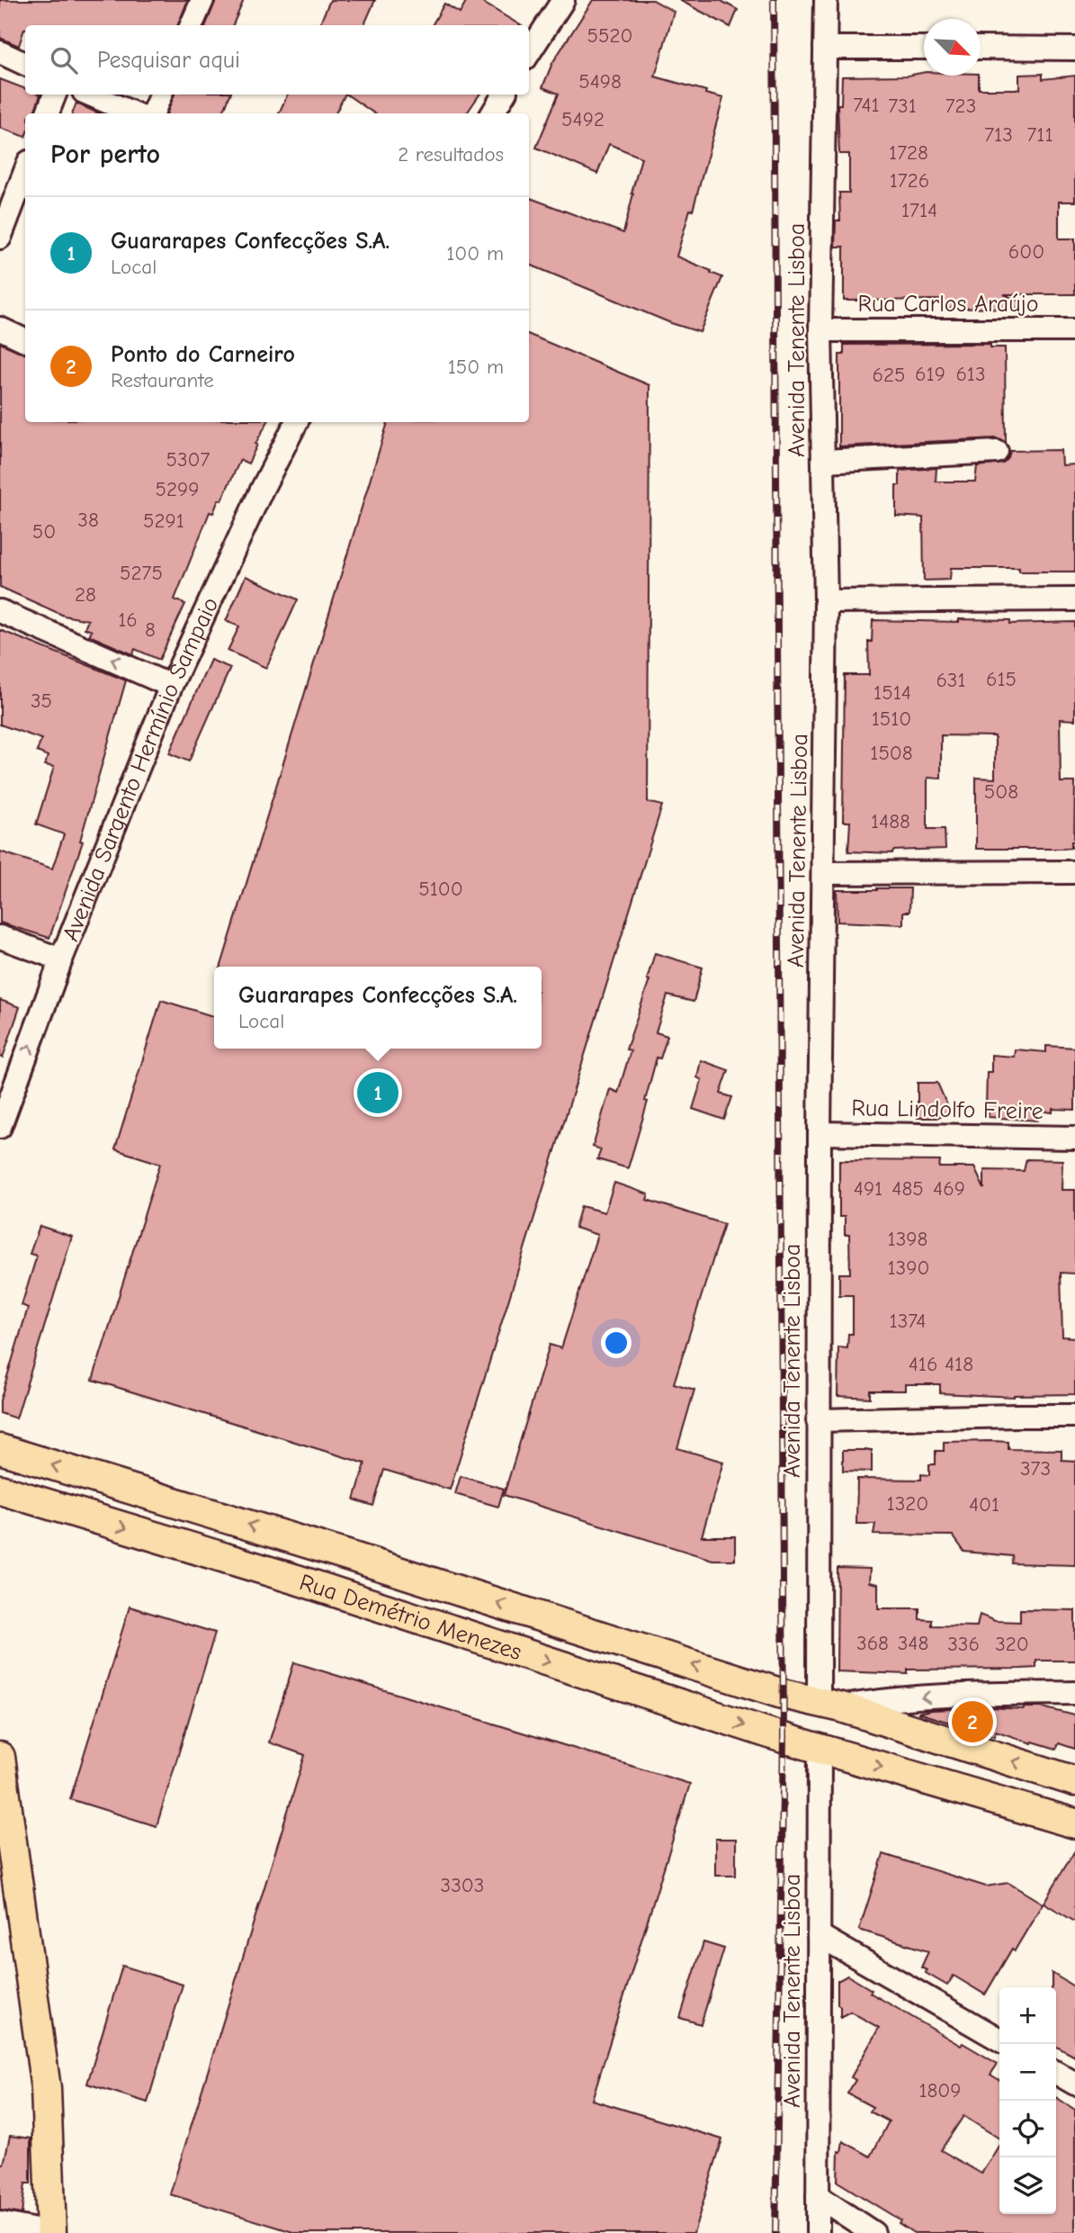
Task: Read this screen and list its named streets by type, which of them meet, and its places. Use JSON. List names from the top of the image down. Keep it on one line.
{"streets":{"main road":["Rua Demétrio Menezes"],"street":["Rua Carlos Araújo","Avenida Tenente Lisboa","Avenida Sargento Hermínio Sampaio","Rua Lindolfo Freire"]},"crossings":[["Rua Carlos Araújo","Avenida Tenente Lisboa"],["Avenida Tenente Lisboa","Rua Lindolfo Freire"],["Avenida Tenente Lisboa","Rua Demétrio Menezes"]],"house_numbers":["5520","5498","741","731","723","5492","713","711","1728","1726","1714","600","619","613","625","5307","5299","38","5291","50","5275","28","16","8","615","631","1514","35","1510","1508","508","1488","5100","491","485","469","1398","1390","1374","416","418","373","1320","401","368","348","336","320","3303","1809"],"north":"bottom right","page":{"search":"Pesquisar aqui","heading":["Por perto","2 resultados"],"list":[{"mark":"1","name":"Guararapes Confecções S.A.","note":"Local","value":"100 m"},{"mark":"2","name":"Ponto do Carneiro","note":"Restaurante","value":"150 m"}],"popup":["Guararapes Confecções S.A.","Local"],"pins":["1","2"],"map_buttons":["+","−"]}}
